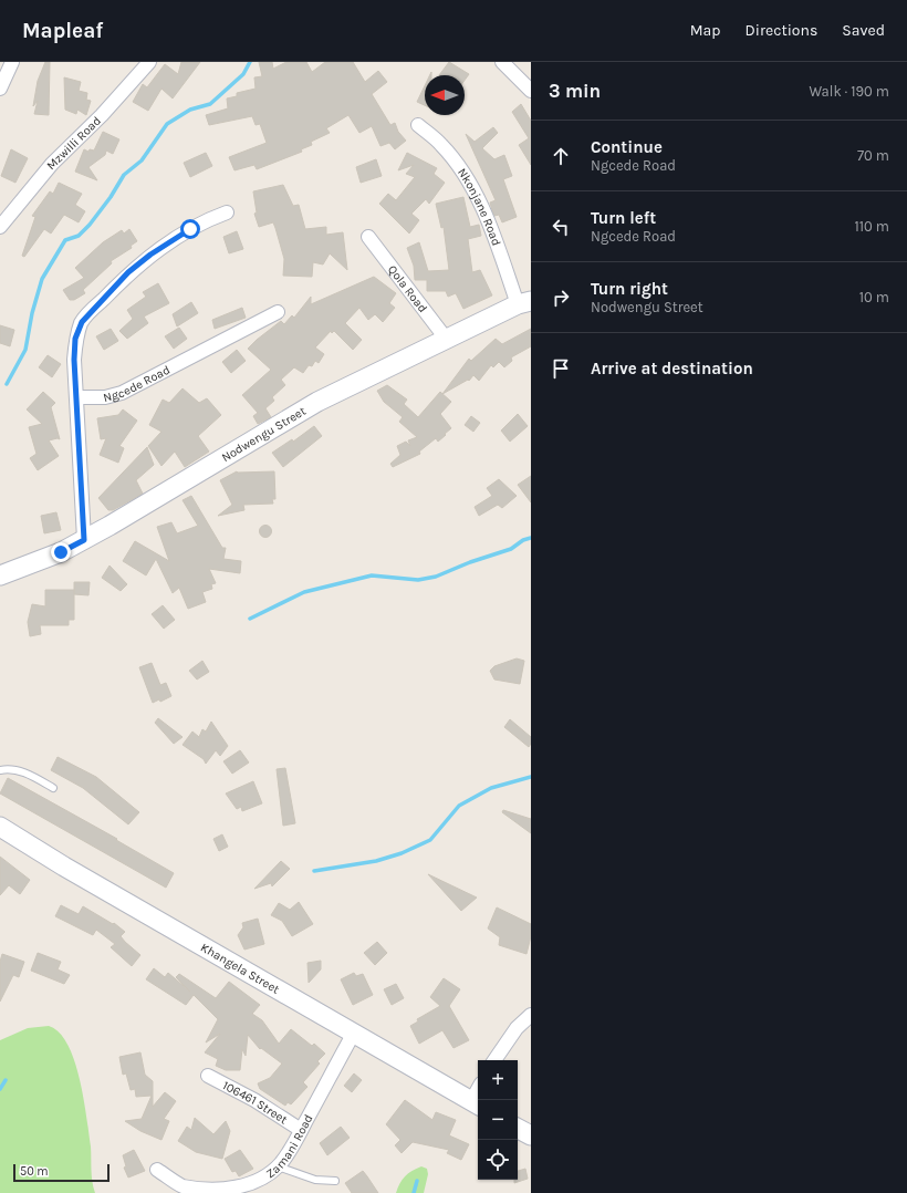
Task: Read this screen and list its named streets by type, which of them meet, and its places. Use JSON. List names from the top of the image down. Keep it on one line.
{"streets":{"street":["Mzwilli Road","Nkonjane Road","Qola Road","Ngcede Road","Nodwengu Street","Khangela Street","106461 Street","Zamani Road"]},"crossings":[["Nkonjane Road","Nodwengu Street"],["Qola Road","Nodwengu Street"],["Khangela Street","Zamani Road"],["106461 Street","Zamani Road"]],"scale_bar":"50 m","north":"left","page":{"header":"Mapleaf","nav":["Map","Directions","Saved"],"heading":["3 min","Walk · 190 m"],"list":[["Continue","Ngcede Road","70 m"],["Turn left","Ngcede Road","110 m"],["Turn right","Nodwengu Street","10 m"],"Arrive at destination"],"map_buttons":["+","−"],"scale":"50 m"}}
